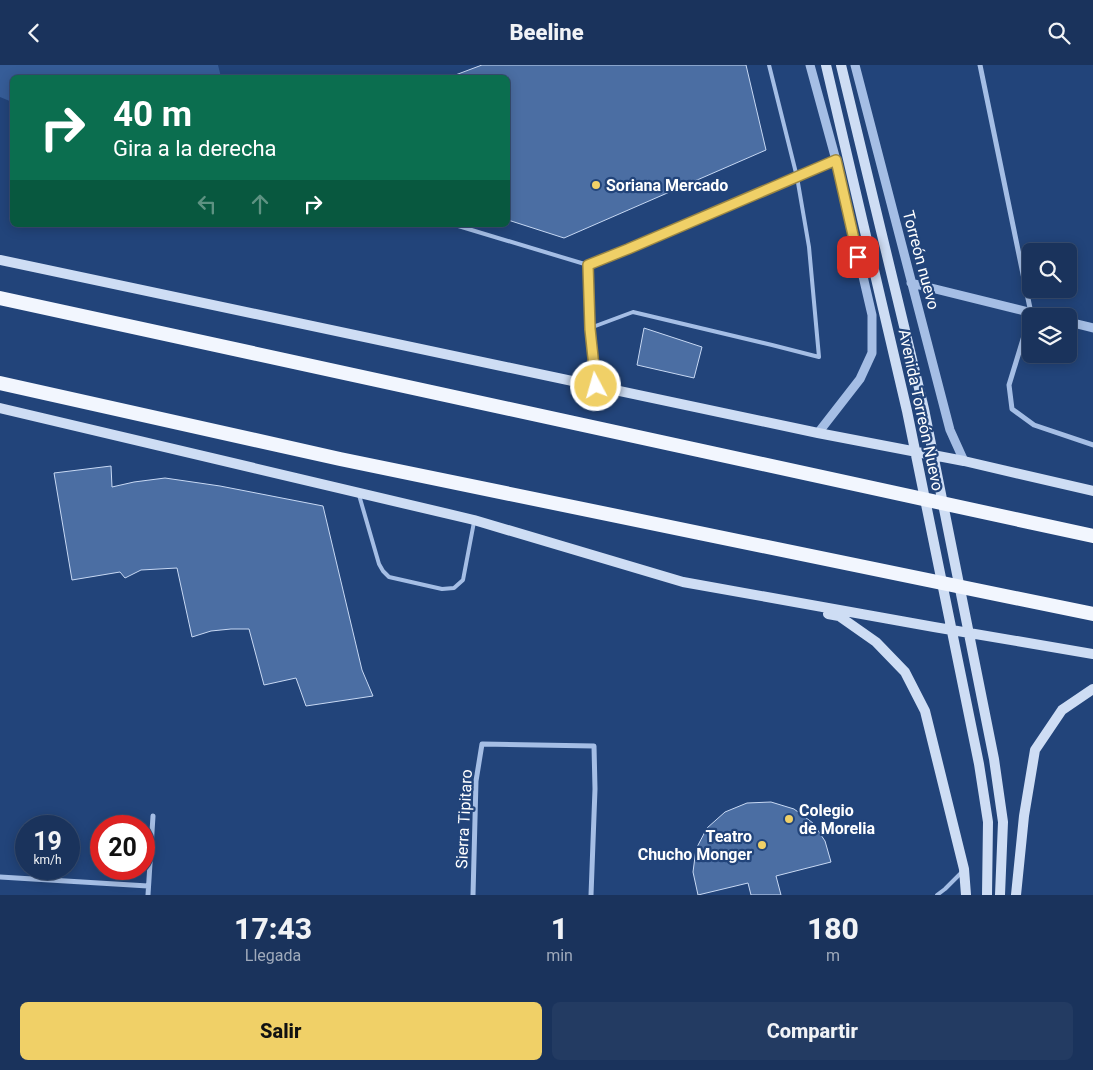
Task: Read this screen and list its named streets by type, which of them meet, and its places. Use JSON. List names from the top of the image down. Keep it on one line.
{"streets":{"main road":["Avenida Torreón Nuevo"],"street":["Torreón nuevo","Sierra Tipitaro"]},"places":["Soriana Mercado","Colegio de Morelia","Teatro Chucho Monger"],"page":{"header":"Beeline","turn":["40 m","Gira a la derecha"],"speed":"19 km/h","limit":"20","eta":["17:43","Llegada","1","min","180","m"],"buttons":["Salir","Compartir"]}}
